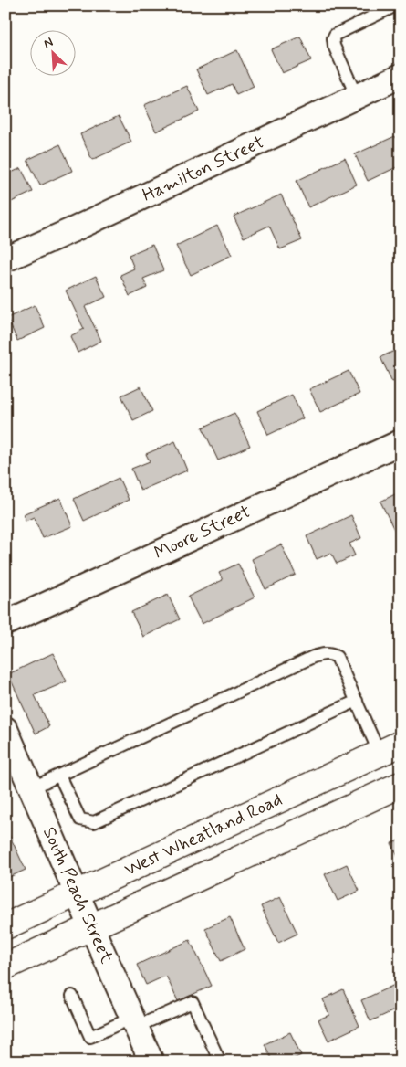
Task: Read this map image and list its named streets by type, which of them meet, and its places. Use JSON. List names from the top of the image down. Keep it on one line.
{"streets":{"main road":["West Wheatland Road"],"street":["Hamilton Street","Moore Street","South Peach Street"]},"crossings":[["West Wheatland Road","South Peach Street"]],"north":"top left"}
